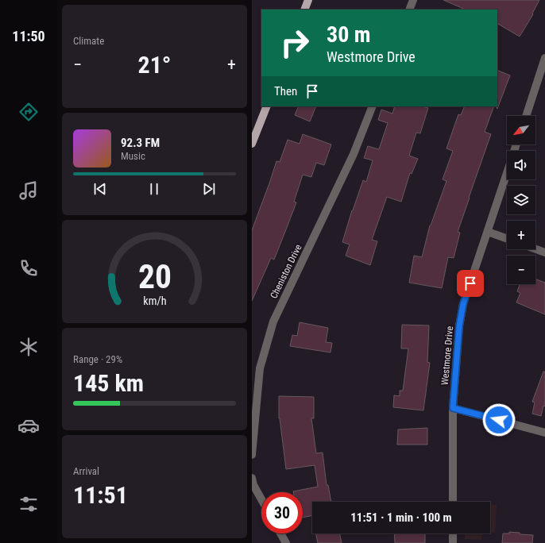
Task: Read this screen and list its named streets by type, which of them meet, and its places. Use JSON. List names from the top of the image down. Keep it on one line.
{"streets":{"street":["Cheniston Drive","Westmore Drive"]},"north":"bottom left","page":{"tabs":"11:50","tile":["Climate",["Range · 29%","145 km"],["Arrival","11:51"]],"turn":["30 m","Westmore Drive"],"heat":["−","21°","+"],"then":"Then","map_buttons":["+","−"],"song":["92.3 FM","Music"],"limit":"30","trip":"11:51 · 1 min · 100 m","gauge":["20","km/h"]}}
